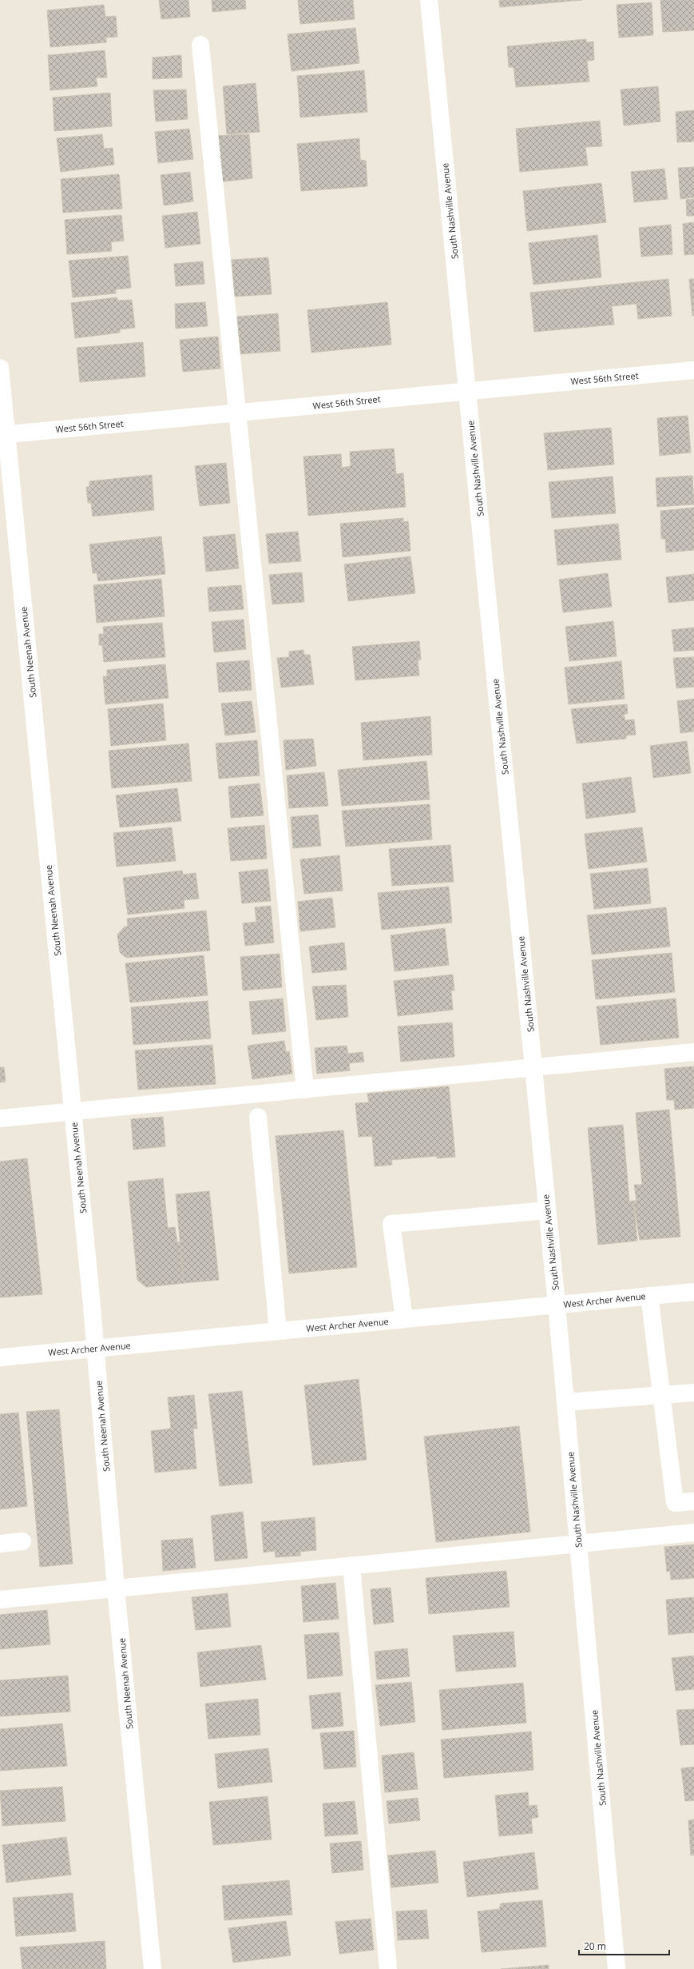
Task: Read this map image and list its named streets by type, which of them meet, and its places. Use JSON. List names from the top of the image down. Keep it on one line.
{"streets":{"street":["South Nashville Avenue","West 56th Street","South Neenah Avenue","West Archer Avenue"]},"crossings":[["South Nashville Avenue","West 56th Street"],["South Nashville Avenue","West Archer Avenue"],["West 56th Street","South Neenah Avenue"],["South Neenah Avenue","West Archer Avenue"]],"scale_bar":"20 m"}
